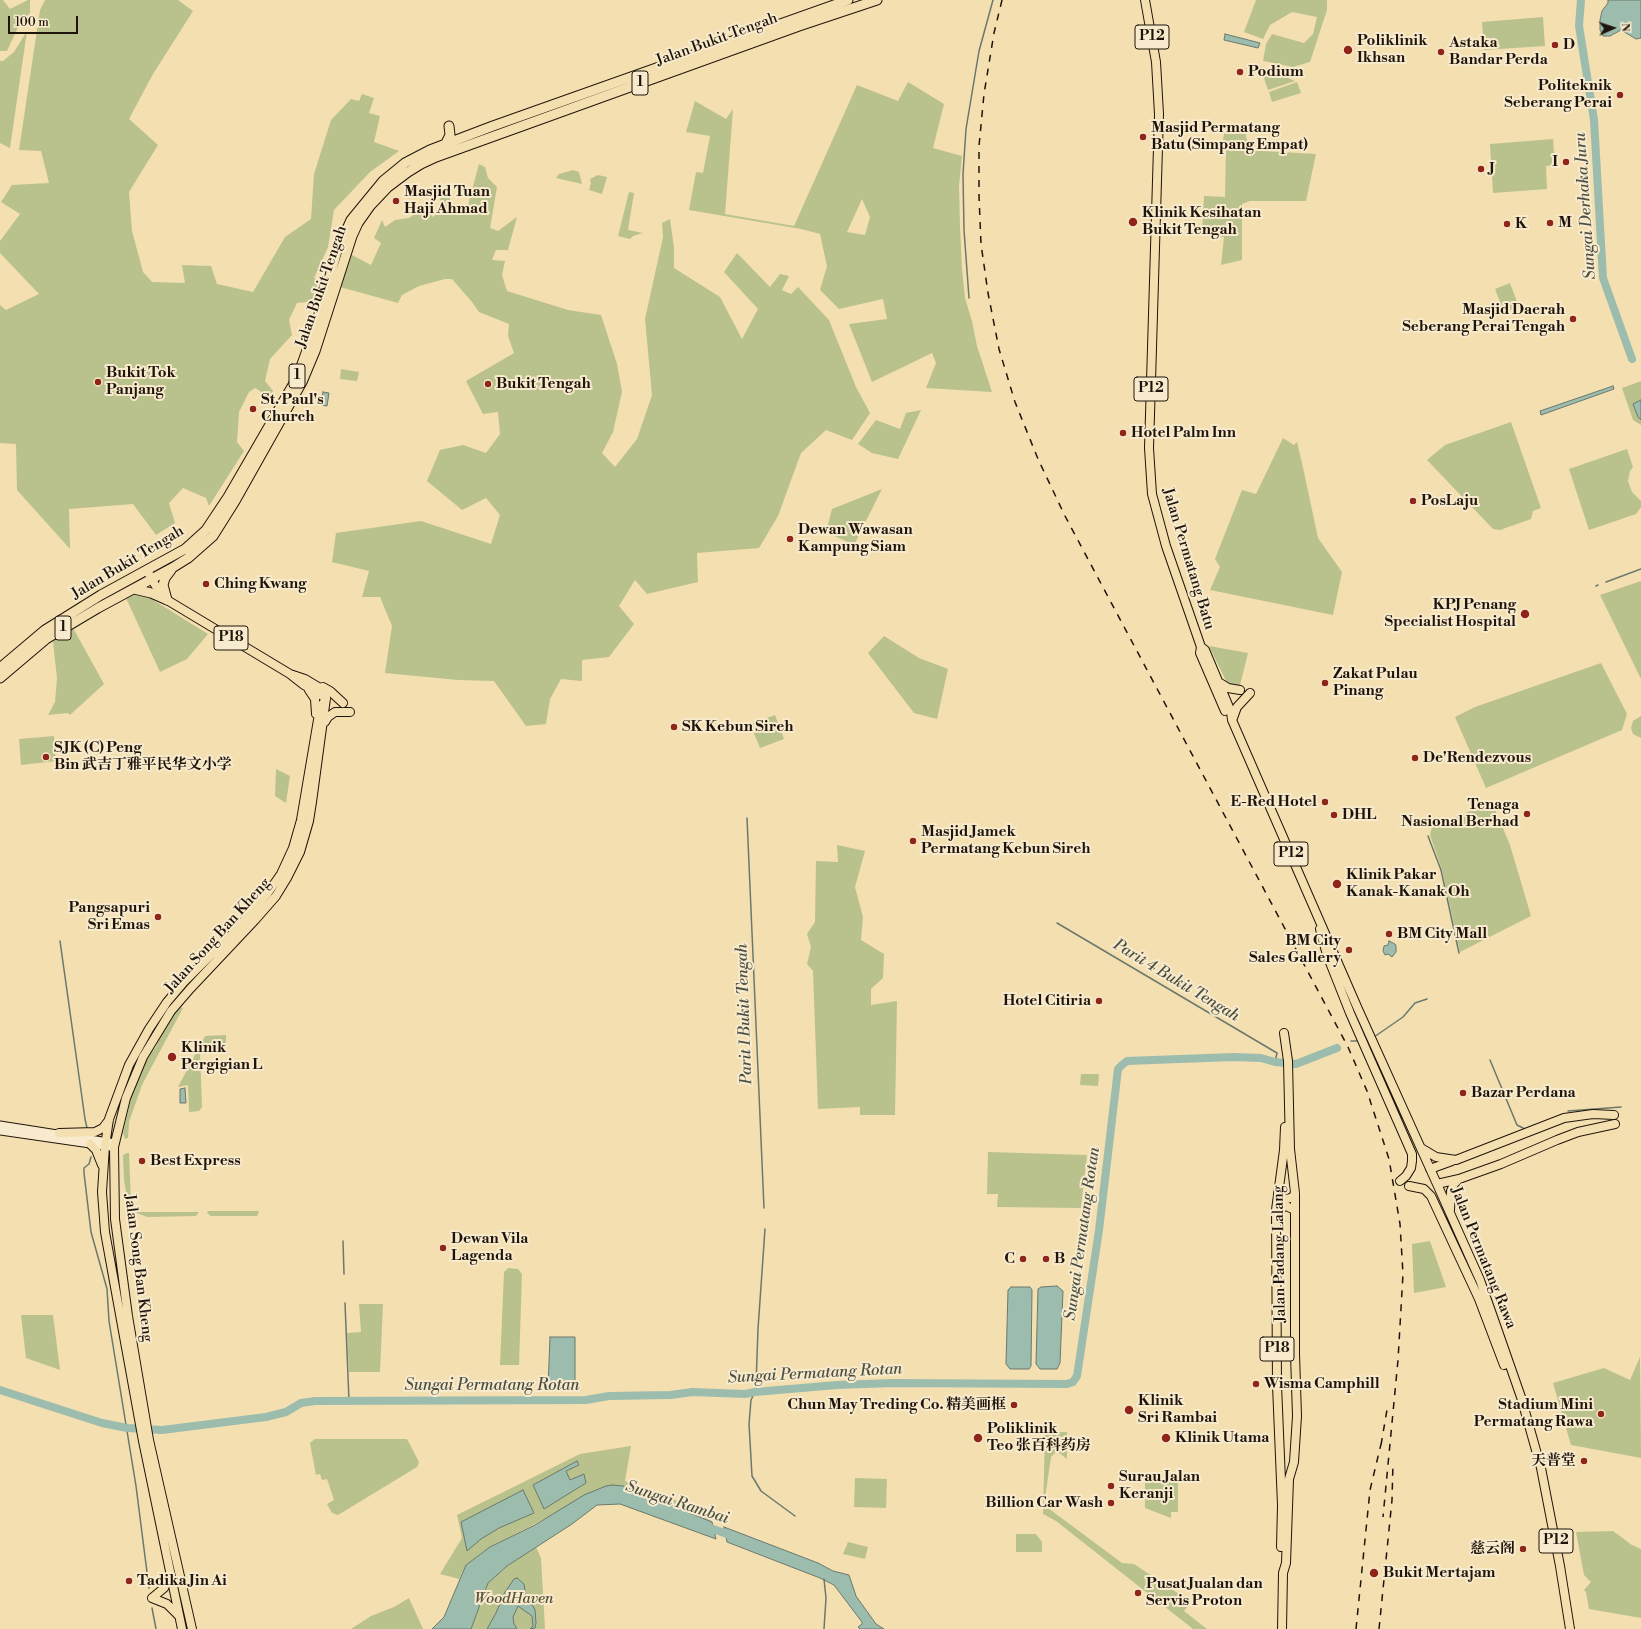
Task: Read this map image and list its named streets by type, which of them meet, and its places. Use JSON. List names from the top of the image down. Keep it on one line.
{"streets":{"highway":["Jalan Bukit Tengah","1"],"main road":["P12","Jalan Permatang Batu","P18","Jalan Song Ban Kheng","Jalan Padang Lalang","Jalan Permatang Rawa"]},"crossings":[["Jalan Bukit Tengah","1"],["Jalan Bukit Tengah","P18"],["Jalan Permatang Batu","Jalan Permatang Rawa"],["P18","Jalan Song Ban Kheng"]],"water":["Sungai Derhaka Juru","Parit 4 Bukit Tengah","Parit 1 Bukit Tengah","Sungai Permatang Rotan","Sungai Rambai"],"parks":["WoodHaven"],"places":["D","Poliklinik Ikhsan","Astaka Bandar Perda","Podium","Politeknik Seberang Perai","Masjid Permatang Batu (Simpang Empat)","I","J","Masjid Tuan Haji Ahmad","Klinik Kesihatan Bukit Tengah","M","K","Masjid Daerah Seberang Perai Tengah","Bukit Tok Panjang","Bukit Tengah","St. Paul's Church","Hotel Palm Inn","PosLaju","Dewan Wawasan Kampung Siam","Ching Kwang","KPJ Penang Specialist Hospital","Zakat Pulau Pinang","SK Kebun Sireh","SJK (C) Peng Bin 武吉丁雅平民华文小学","De'Rendezvous","E-Red Hotel","Tenaga Nasional Berhad","DHL","Masjid Jamek Permatang Kebun Sireh","Klinik Pakar Kanak-Kanak Oh","Pangsapuri Sri Emas","BM City Mall","BM City Sales Gallery","Hotel Citiria","Klinik Pergigian L","Bazar Perdana","Best Express","Dewan Vila Lagenda","C","B","Wisma Camphill","Chun May Treding Co. 精美画框","Klinik Sri Rambai","Stadium Mini Permatang Rawa","Poliklinik Teo 张百科药房","Klinik Utama","天普堂","Surau Jalan Keranji","Billion Car Wash","慈云阁","Bukit Mertajam","Tadika Jin Ai","Pusat Jualan dan Servis Proton"],"scale_bar":"100 m","north":"right"}
